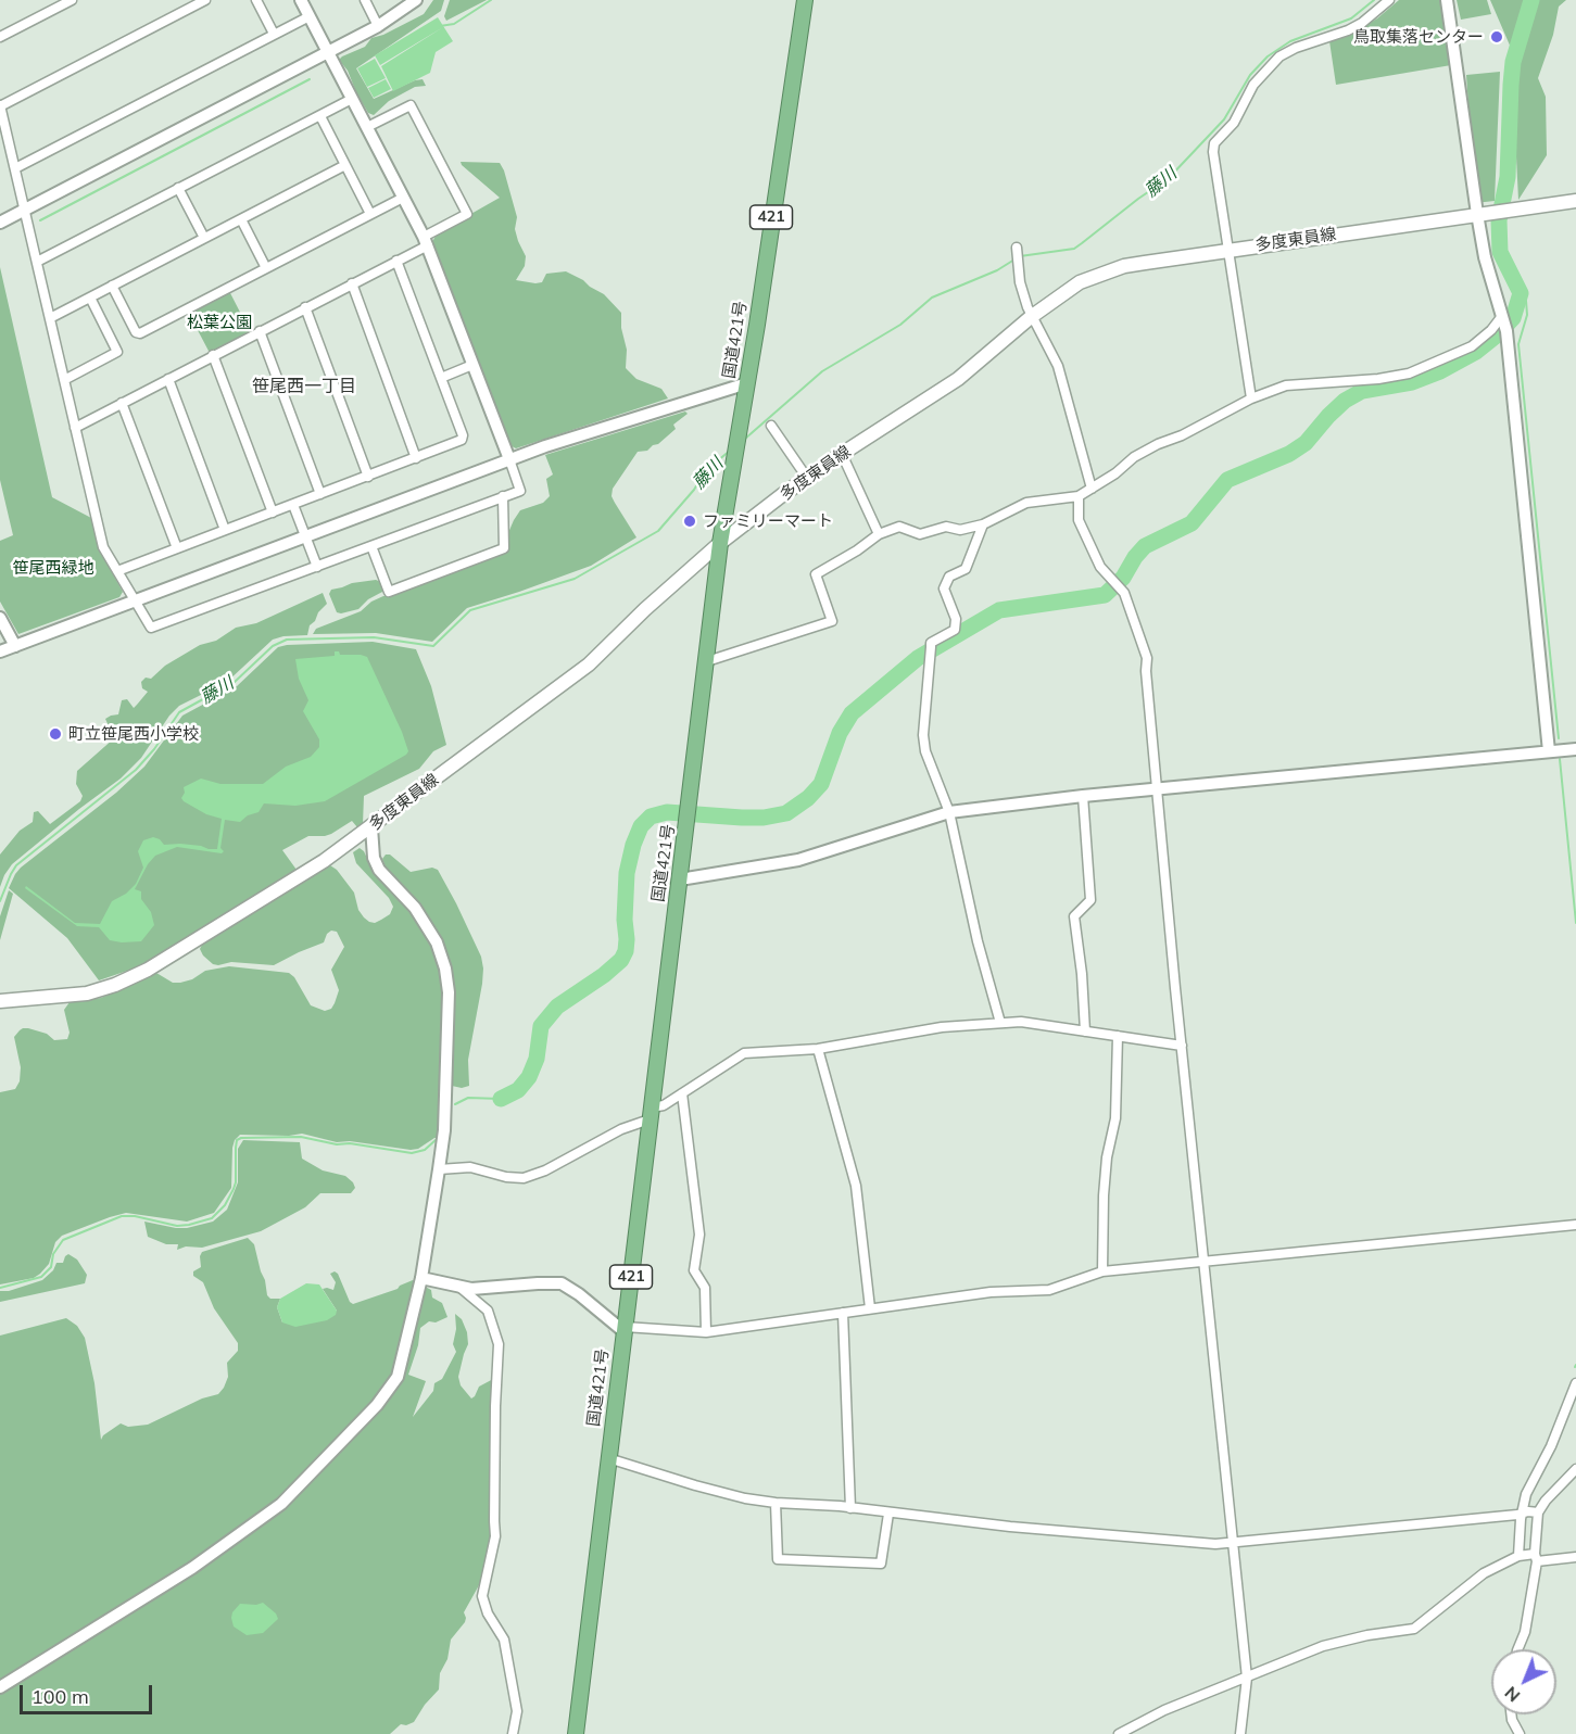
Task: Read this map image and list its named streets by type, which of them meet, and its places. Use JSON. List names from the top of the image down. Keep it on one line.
{"streets":{"highway":["421","国道421号"],"main road":["多度東員線"]},"crossings":[["多度東員線","国道421号"]],"districts":["笹尾西一丁目"],"water":["藤川"],"parks":["松葉公園","笹尾西緑地"],"places":["鳥取集落センター","ファミリーマート","町立笹尾西小学校"],"scale_bar":"100 m","north":"bottom left"}
